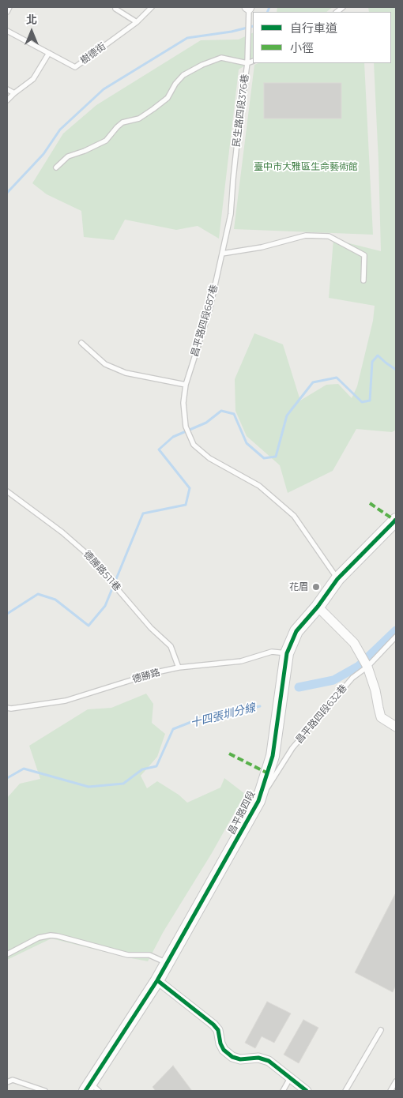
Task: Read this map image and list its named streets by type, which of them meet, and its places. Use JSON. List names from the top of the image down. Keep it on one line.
{"streets":{"street":["昌平路四段"],"lane":["樹德街","民生路四段376巷","昌平路四段687巷","德勝路511巷","德勝路","昌平路四段632巷"]},"crossings":[["民生路四段376巷","昌平路四段687巷"],["昌平路四段687巷","昌平路四段"],["德勝路511巷","德勝路"],["德勝路","昌平路四段"],["昌平路四段632巷","昌平路四段"]],"water":["十四張圳分線"],"parks":["臺中市大雅區生命藝術館"],"places":["花眉"],"legend":["自行車道","小徑"],"north":"top"}
